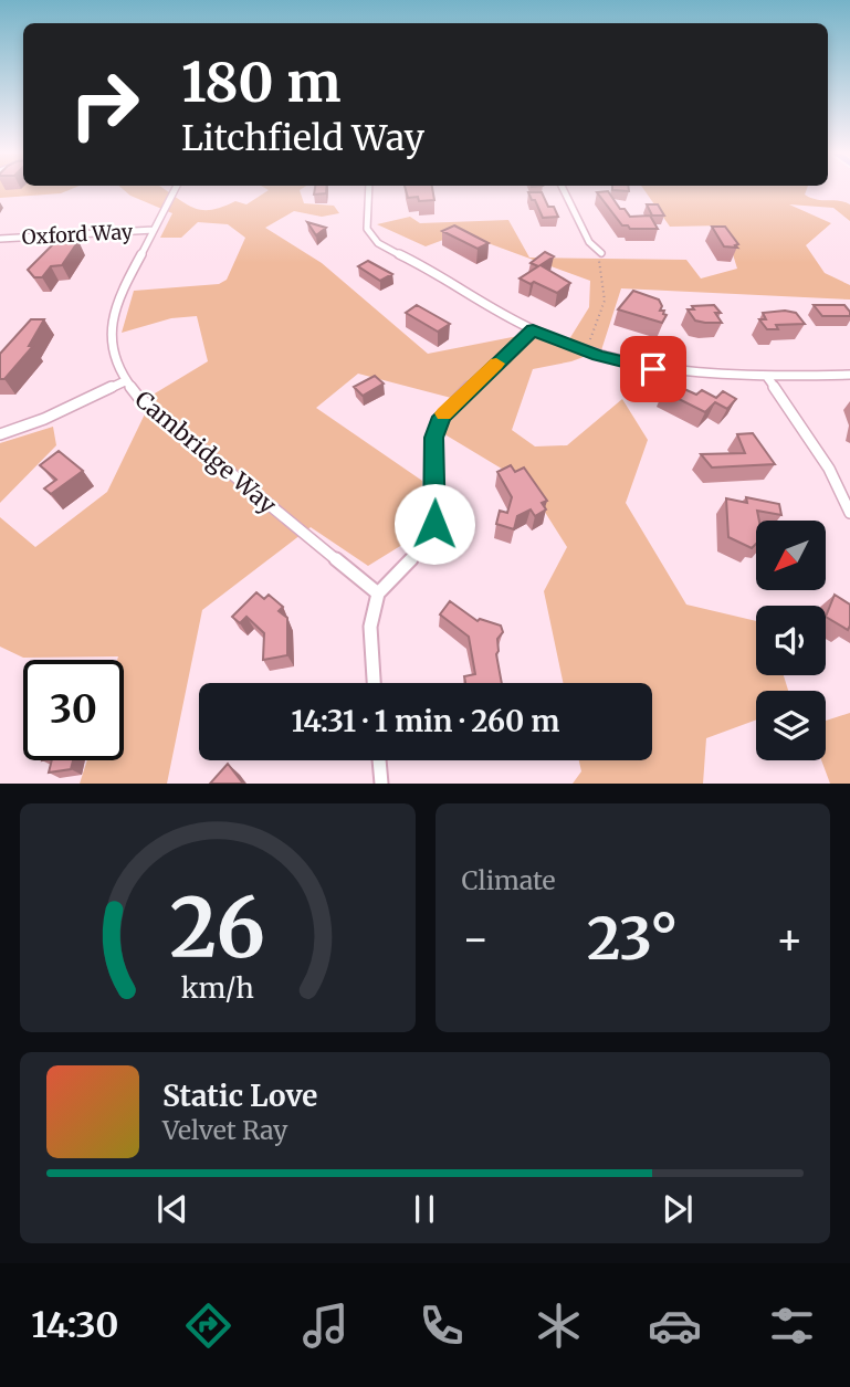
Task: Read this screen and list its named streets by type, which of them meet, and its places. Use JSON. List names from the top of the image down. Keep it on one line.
{"streets":{"street":["Oxford Way","Cambridge Way"]},"crossings":[["Oxford Way","Cambridge Way"]],"north":"bottom left","page":{"turn":["180 m","Litchfield Way"],"limit":"30","trip":"14:31 · 1 min · 260 m","tile":"Climate","heat":["−","23°","+"],"song":["Static Love","Velvet Ray"],"tabs":"14:30","gauge":["26","km/h"]}}
